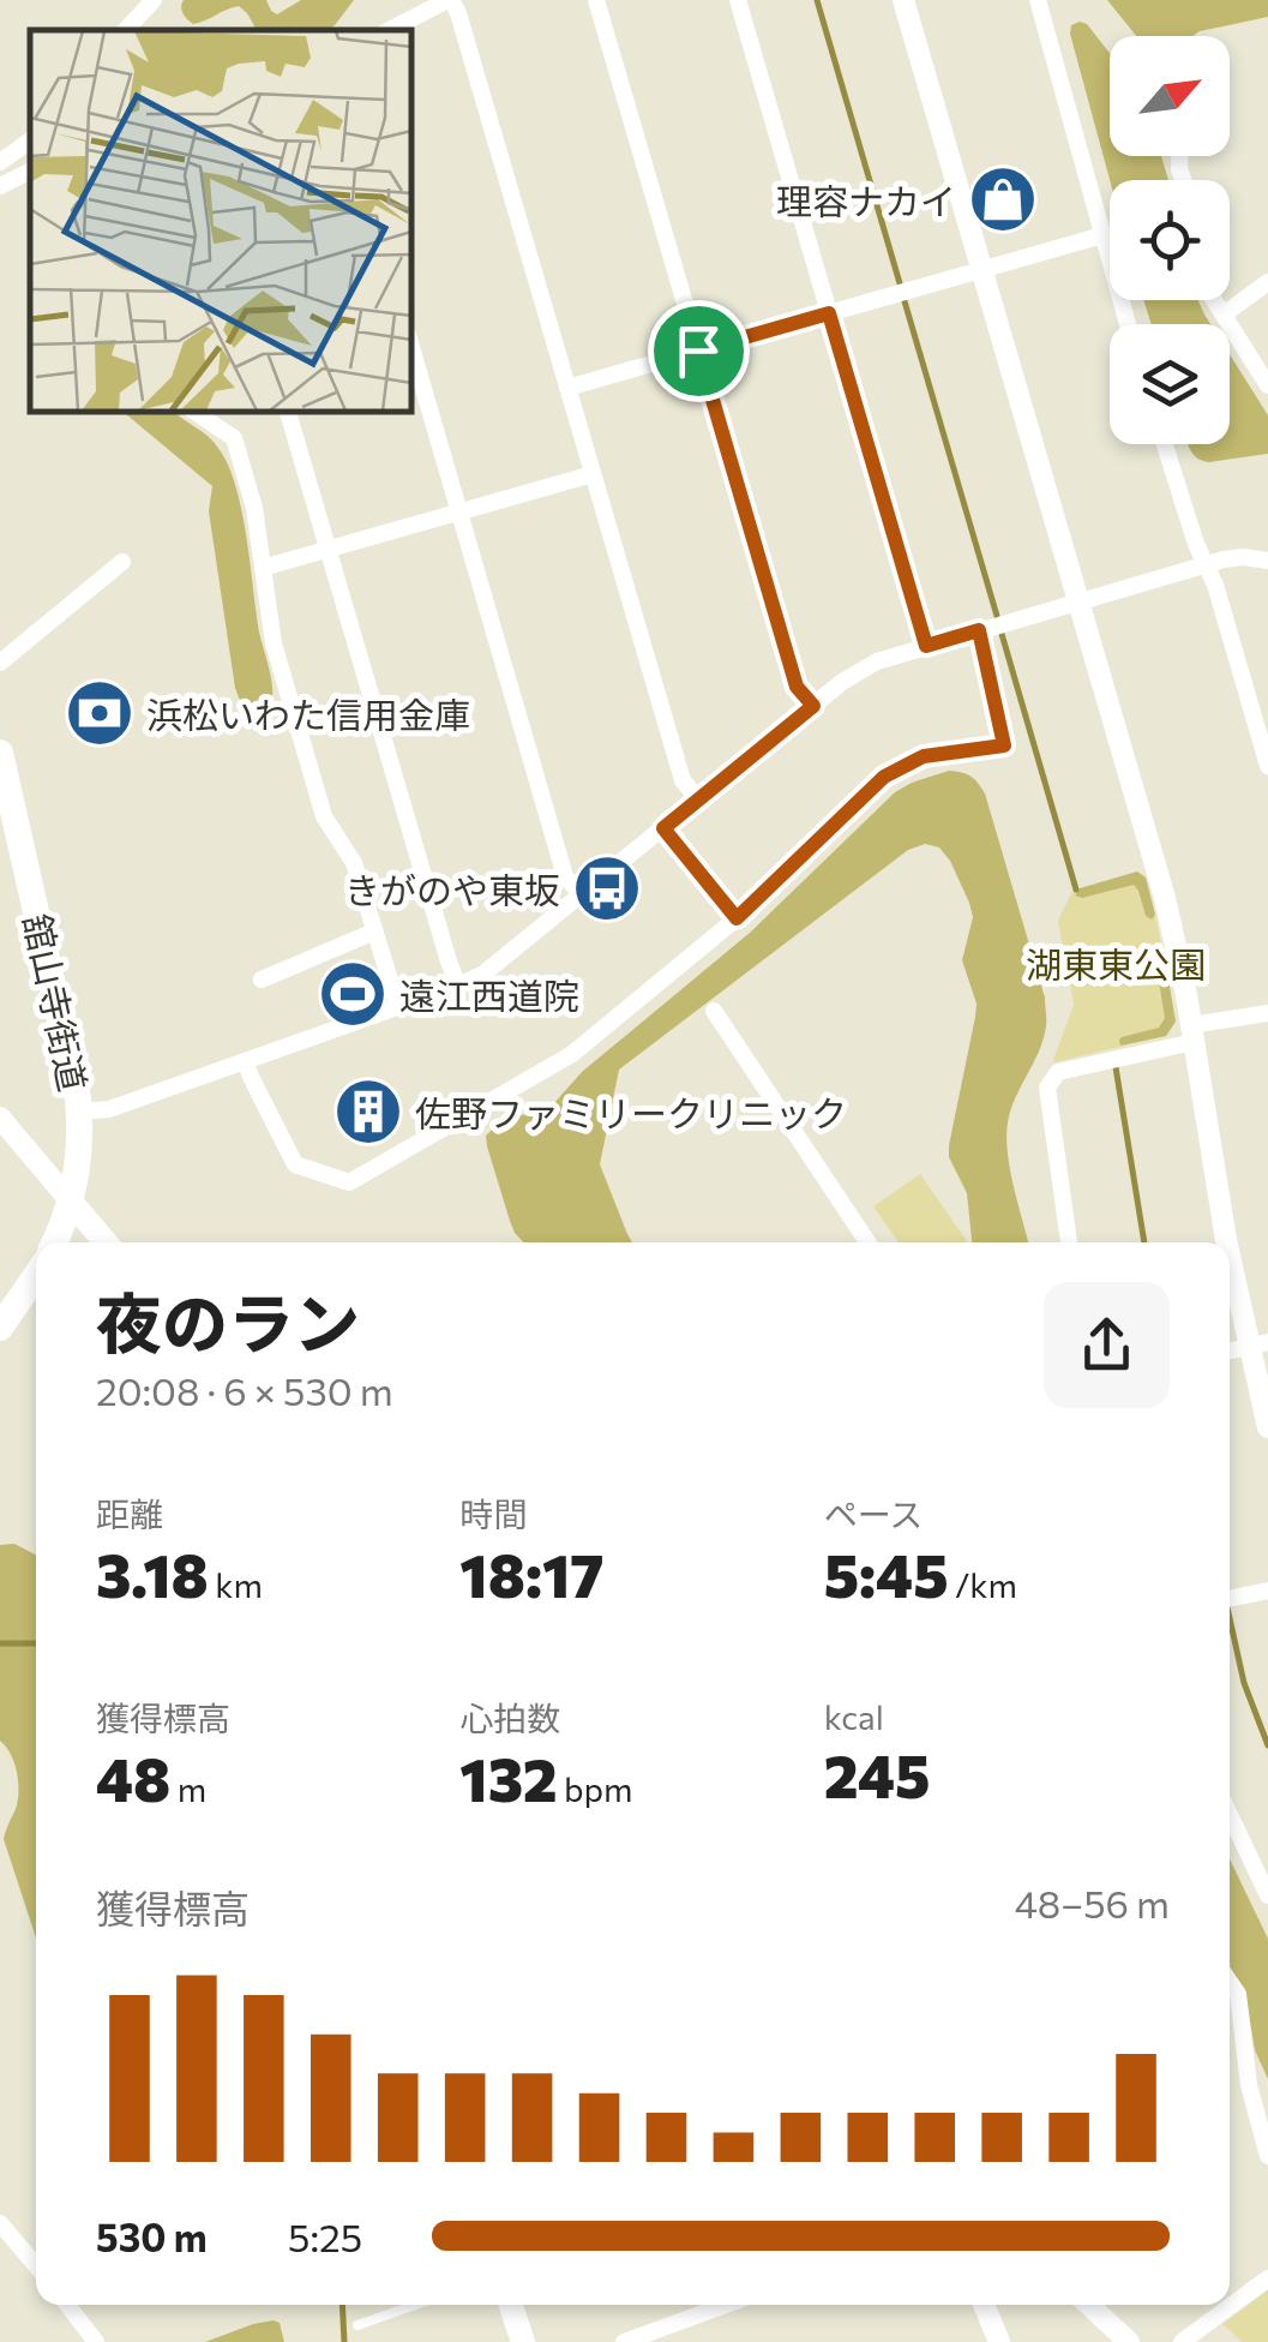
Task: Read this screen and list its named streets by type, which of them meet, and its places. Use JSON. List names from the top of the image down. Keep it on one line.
{"streets":{"main road":["舘山寺街道"]},"parks":["湖東東公園"],"places":{"shop":["理容ナカイ"],"bank":["浜松いわた信用金庫"],"bus stop":["きがのや東坂"],"sports":["遠江西道院"],"building":["佐野ファミリークリニック"]},"north":"top right","page":{"heading":["夜のラン","20:08 · 6 × 530 m"],"stats":[["距離","3.18 km"],["時間","18:17"],["ペース","5:45 /km"],["獲得標高","48 m"],["心拍数","132 bpm"],["kcal","245"]],"chart":["獲得標高","48–56 m"],"list":[{"name":"530 m","note":"5:25"}]}}
